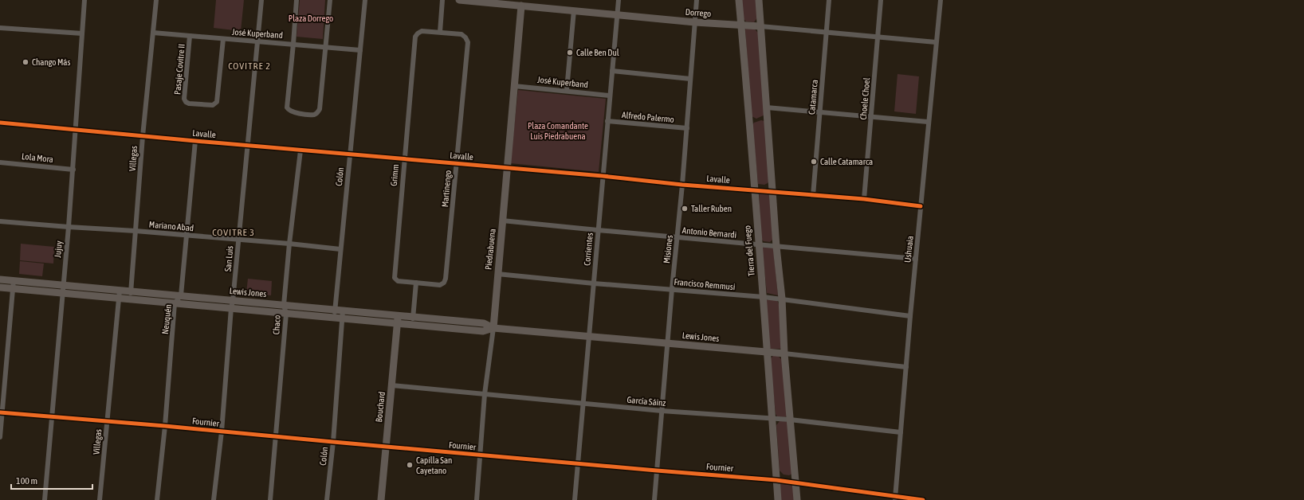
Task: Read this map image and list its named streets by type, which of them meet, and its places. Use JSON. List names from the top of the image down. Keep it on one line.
{"streets":{"main road":["Dorrego","Piedrabuena","Tierra del Fuego","Lewis Jones","Bouchard"],"street":["José Kuperband","Pasaje Covitre II","Catamarca","Choele Choel","Alfredo Palermo","Lavalle","Lola Mora","Villegas","Grimm","Colón","Martinengo","Mariano Abad","Antonio Bernardi","Jujuy","Corrientes","Misiones","Ushuaia","San Luis","Francisco Remmusi","Neuquén","Chaco","García Sáinz","Fournier"]},"crossings":[["Dorrego","Catamarca"],["Dorrego","Choele Choel"],["Dorrego","Piedrabuena"],["Dorrego","Corrientes"],["Dorrego","Misiones"],["Dorrego","Ushuaia"],["Dorrego","Tierra del Fuego"],["José Kuperband","Pasaje Covitre II"],["José Kuperband","Villegas"],["José Kuperband","Colón"],["José Kuperband","Piedrabuena"],["José Kuperband","Corrientes"],["José Kuperband","San Luis"],["Catamarca","Lavalle"],["Choele Choel","Lavalle"],["Alfredo Palermo","Corrientes"],["Alfredo Palermo","Misiones"],["Lavalle","Villegas"],["Lavalle","Grimm"],["Lavalle","Colón"],["Lavalle","Martinengo"],["Lavalle","Jujuy"],["Lavalle","Piedrabuena"],["Lavalle","Corrientes"],["Lavalle","Misiones"],["Lavalle","Ushuaia"],["Lavalle","Tierra del Fuego"],["Lavalle","San Luis"],["Lavalle","Neuquén"],["Lavalle","Chaco"],["Lola Mora","Jujuy"],["Villegas","Mariano Abad"],["Villegas","Lewis Jones"],["Villegas","Fournier"],["Grimm","Martinengo"],["Colón","Mariano Abad"],["Colón","Lewis Jones"],["Colón","Fournier"],["Mariano Abad","Jujuy"],["Mariano Abad","San Luis"],["Mariano Abad","Neuquén"],["Mariano Abad","Chaco"],["Antonio Bernardi","Piedrabuena"],["Antonio Bernardi","Corrientes"],["Antonio Bernardi","Misiones"],["Antonio Bernardi","Ushuaia"],["Antonio Bernardi","Tierra del Fuego"],["Jujuy","Lewis Jones"],["Jujuy","Fournier"],["Piedrabuena","Francisco Remmusi"],["Piedrabuena","Lewis Jones"],["Piedrabuena","García Sáinz"],["Piedrabuena","Fournier"],["Corrientes","Francisco Remmusi"],["Corrientes","Lewis Jones"],["Corrientes","García Sáinz"],["Corrientes","Fournier"],["Misiones","Francisco Remmusi"],["Misiones","Lewis Jones"],["Misiones","García Sáinz"],["Misiones","Fournier"],["Ushuaia","Francisco Remmusi"],["Ushuaia","Lewis Jones"],["Ushuaia","García Sáinz"],["Ushuaia","Fournier"],["Tierra del Fuego","Francisco Remmusi"],["Tierra del Fuego","Lewis Jones"],["Tierra del Fuego","García Sáinz"],["Tierra del Fuego","Fournier"],["San Luis","Lewis Jones"],["San Luis","Fournier"],["Lewis Jones","Neuquén"],["Lewis Jones","Chaco"],["Lewis Jones","Bouchard"],["Neuquén","Fournier"],["Chaco","Fournier"],["García Sáinz","Bouchard"],["Bouchard","Fournier"]],"districts":["COVITRE 2","COVITRE 3"],"parks":["Plaza Dorrego","Plaza Comandante Luis Piedrabuena"],"places":["Calle Ben Dul","Chango Más","Calle Catamarca","Taller Ruben","Capilla San Cayetano"],"scale_bar":"100 m"}
